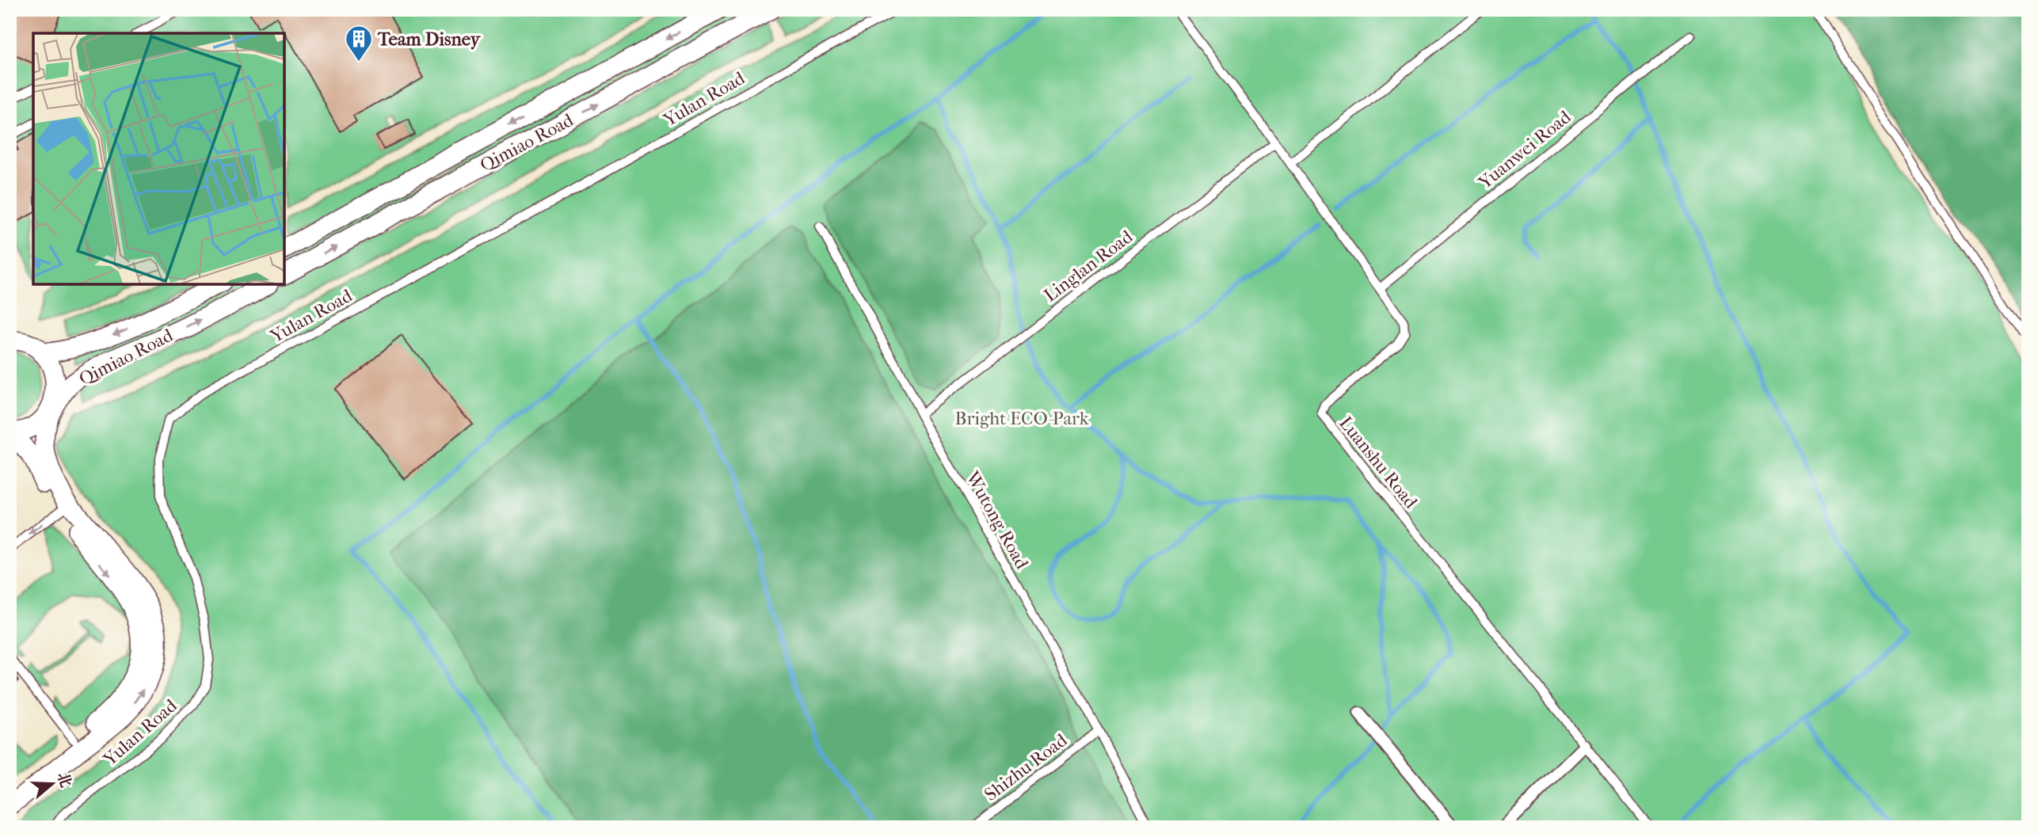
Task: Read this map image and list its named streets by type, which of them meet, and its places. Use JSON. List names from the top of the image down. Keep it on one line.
{"streets":{"street":["Qimiao Road"],"lane":["Yulan Road","Yuanwei Road","Linglan Road","Luanshu Road","Wutong Road","Shizhu Road"]},"crossings":[["Yuanwei Road","Luanshu Road"],["Linglan Road","Luanshu Road"],["Linglan Road","Wutong Road"],["Wutong Road","Shizhu Road"]],"parks":["Bright ECO-Park"],"places":{"building":["Team Disney"]},"north":"right"}
